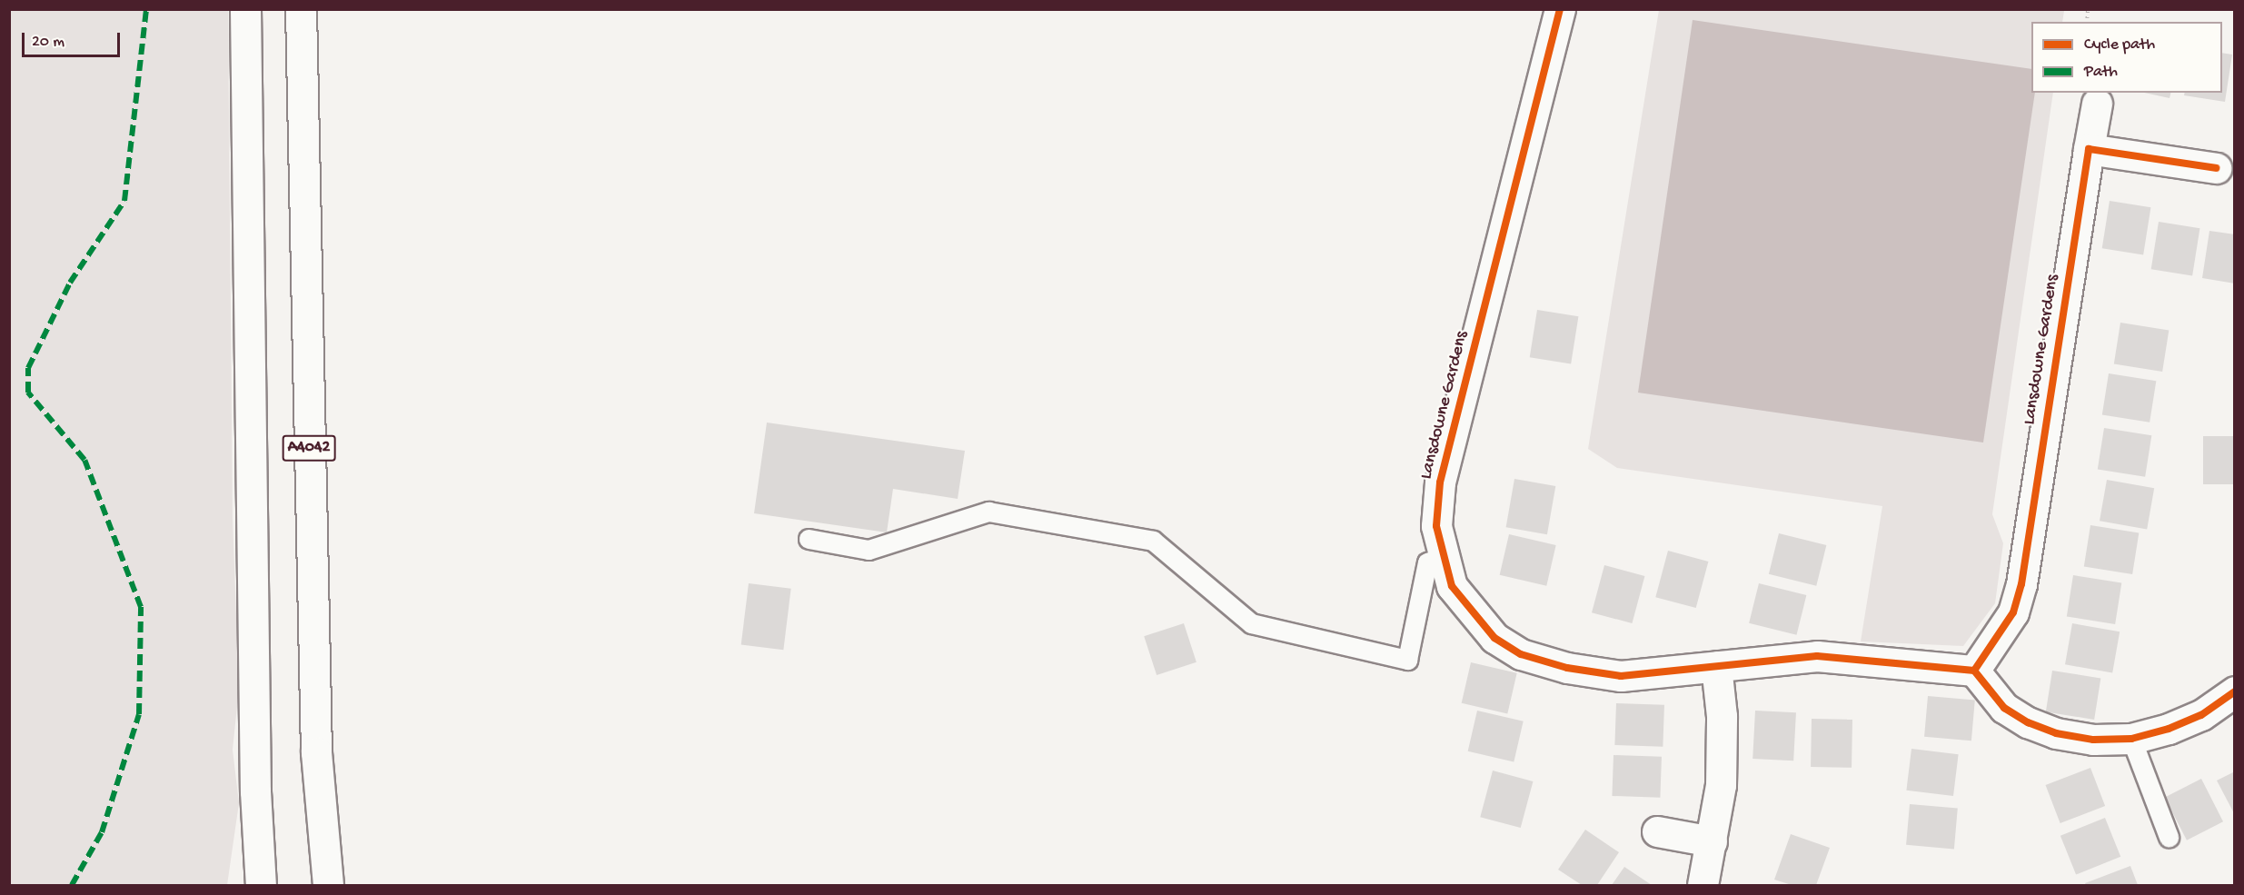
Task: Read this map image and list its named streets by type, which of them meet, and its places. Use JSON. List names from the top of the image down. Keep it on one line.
{"streets":{"street":["Lansdowne Gardens","A4042"]},"legend":["Cycle path","Path"],"scale_bar":"20 m"}
